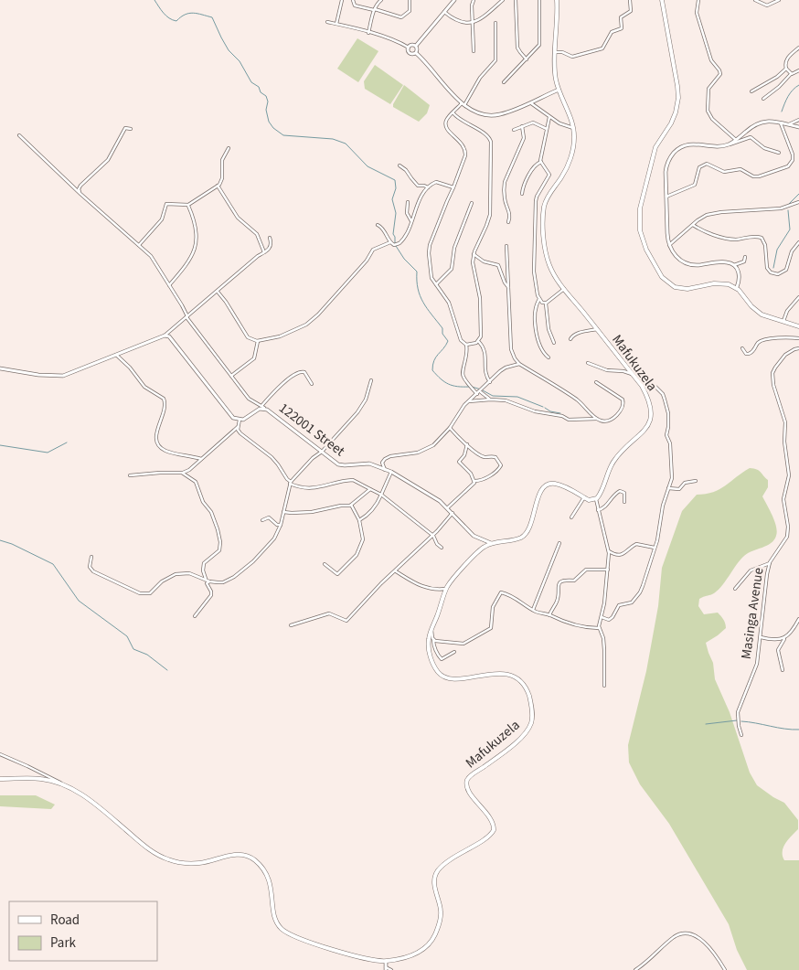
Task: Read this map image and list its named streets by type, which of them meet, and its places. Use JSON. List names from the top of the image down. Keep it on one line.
{"streets":{"main road":["Mafukuzela"],"street":["122001 Street","Masinga Avenue"]},"crossings":[["Mafukuzela","122001 Street"]],"legend":["Road","Park"]}
